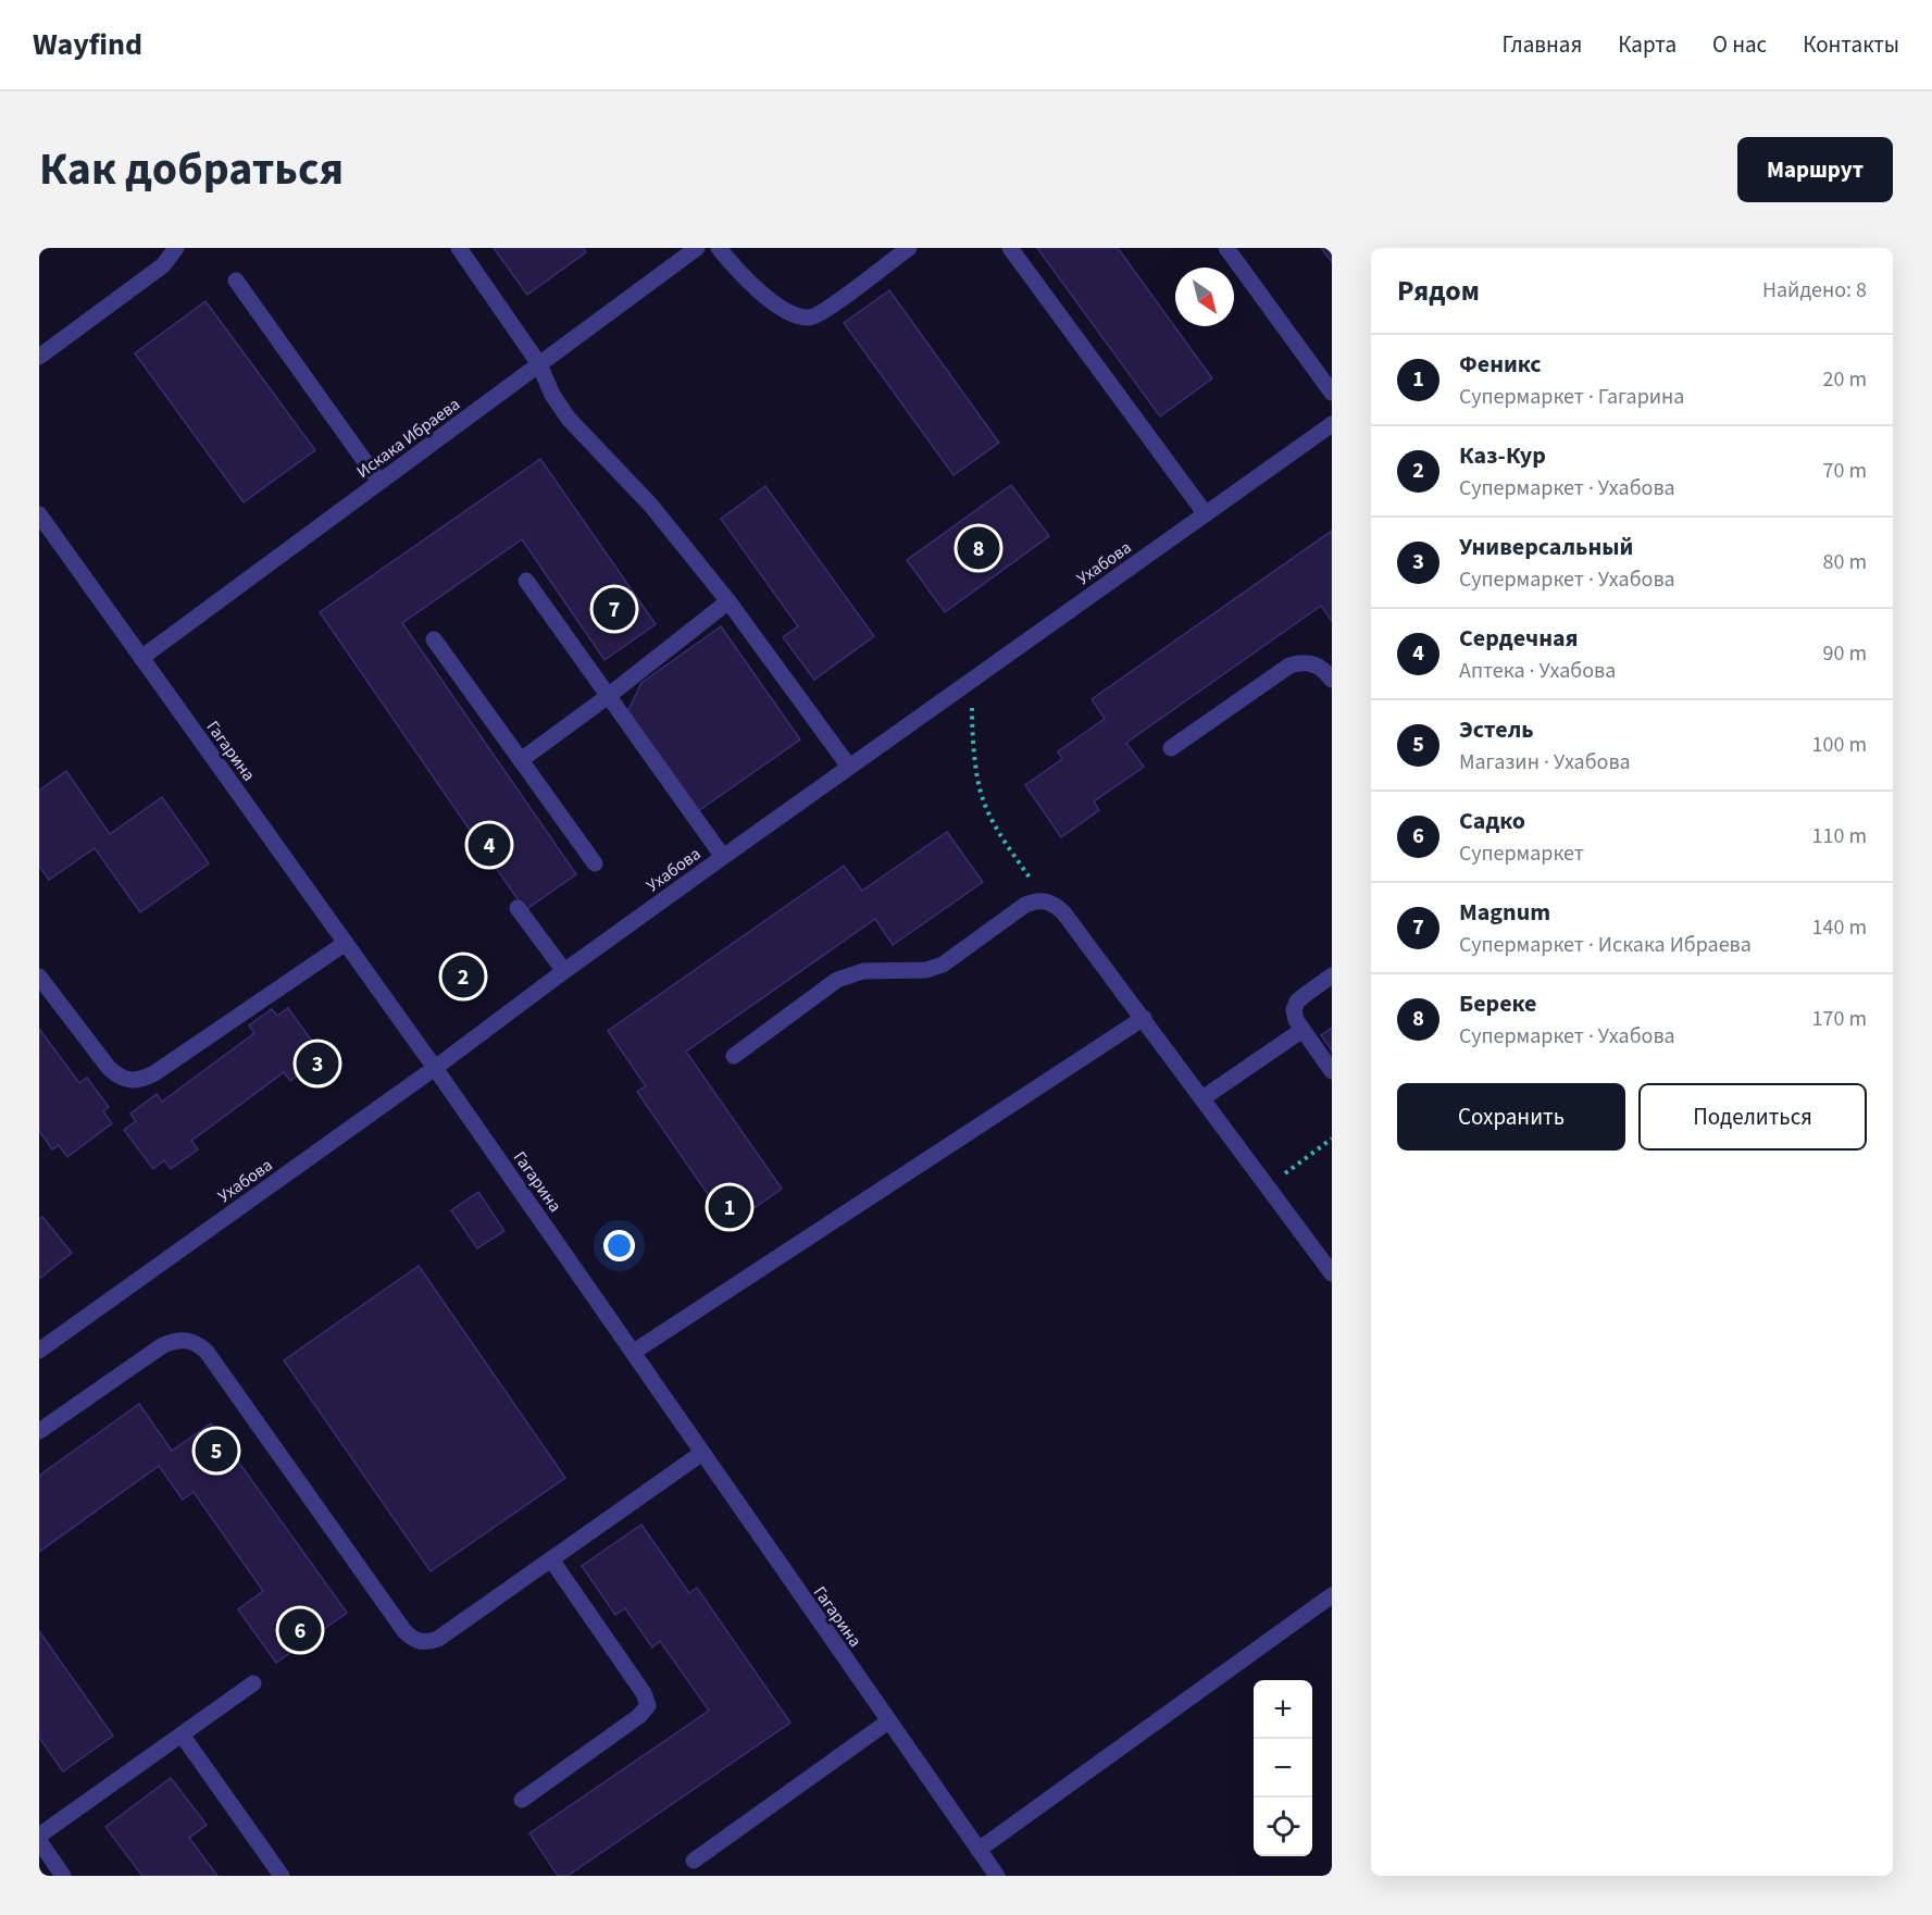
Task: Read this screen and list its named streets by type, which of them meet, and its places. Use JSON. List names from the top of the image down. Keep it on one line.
{"streets":{"street":["Искака Ибраева","Ухабова","Гагарина"]},"crossings":[["Искака Ибраева","Гагарина"],["Ухабова","Гагарина"]],"north":"bottom right","page":{"header":"Wayfind","nav":["Главная","Карта","О нас","Контакты"],"title":"Как добраться","buttons":["Маршрут",["Сохранить","Поделиться"]],"heading":["Рядом","Найдено: 8"],"list":[{"mark":"1","name":"Феникс","note":"Супермаркет · Гагарина","value":"20 m"},{"mark":"2","name":"Каз-Кур","note":"Супермаркет · Ухабова","value":"70 m"},{"mark":"3","name":"Универсальный","note":"Супермаркет · Ухабова","value":"80 m"},{"mark":"4","name":"Сердечная","note":"Аптека · Ухабова","value":"90 m"},{"mark":"5","name":"Эстель","note":"Магазин · Ухабова","value":"100 m"},{"mark":"6","name":"Садко","note":"Супермаркет","value":"110 m"},{"mark":"7","name":"Magnum","note":"Супермаркет · Искака Ибраева","value":"140 m"},{"mark":"8","name":"Береке","note":"Супермаркет · Ухабова","value":"170 m"}],"pins":["8","7","4","2","3","1","5","6"],"map_buttons":["+","−"]}}
